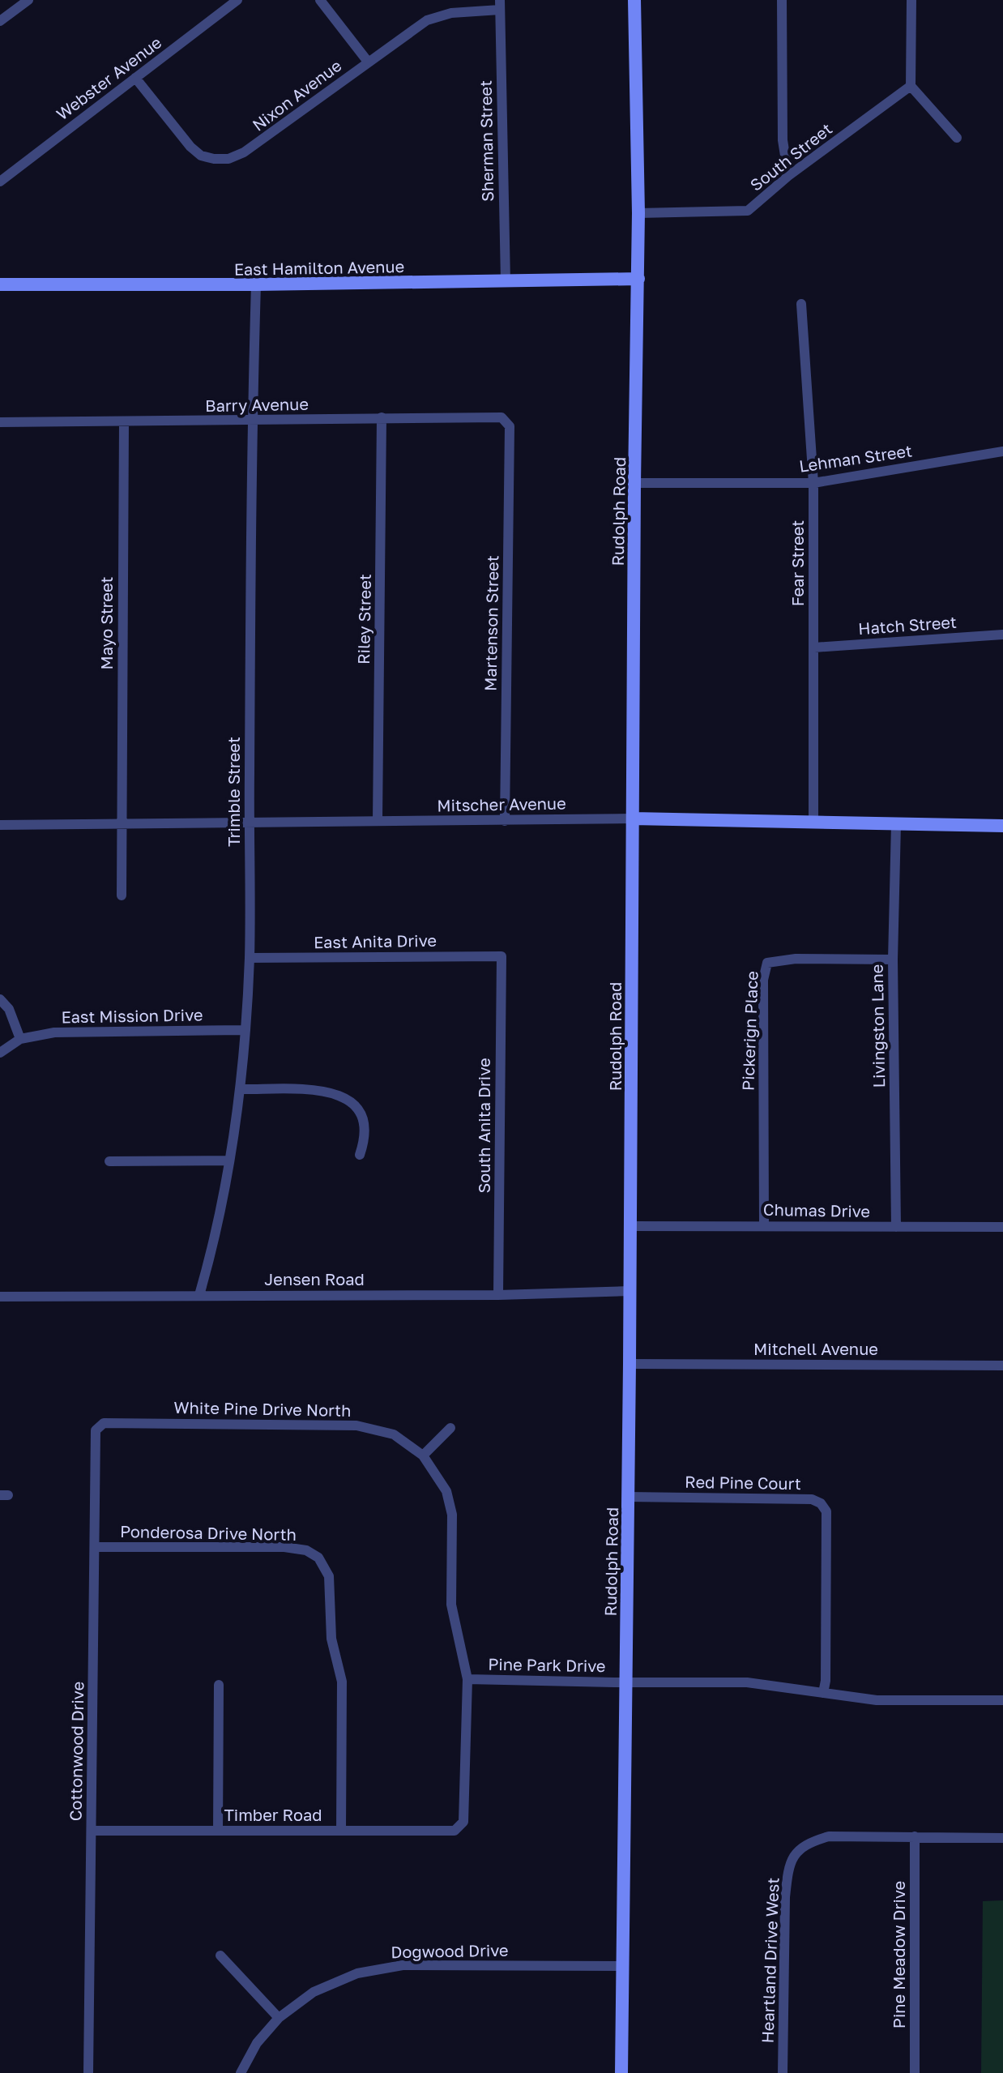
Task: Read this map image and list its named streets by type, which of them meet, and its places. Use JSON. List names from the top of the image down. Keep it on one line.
{"streets":{"street":["Webster Avenue","Nixon Avenue","Sherman Street","South Street","East Hamilton Avenue","Barry Avenue","Lehman Street","Rudolph Road","Fear Street","Riley Street","Mayo Street","Martenson Street","Hatch Street","Trimble Street","Mitscher Avenue","East Anita Drive","East Mission Drive","Livingston Lane","Pickerign Place","South Anita Drive","Chumas Drive","Jensen Road","Mitchell Avenue","White Pine Drive North","Red Pine Court","Ponderosa Drive North","Pine Park Drive","Cottonwood Drive","Timber Road","Dogwood Drive","Pine Meadow Drive","Heartland Drive West"]},"crossings":[["Webster Avenue","Nixon Avenue"],["Nixon Avenue","Sherman Street"],["Sherman Street","East Hamilton Avenue"],["South Street","Rudolph Road"],["East Hamilton Avenue","Rudolph Road"],["East Hamilton Avenue","Trimble Street"],["Barry Avenue","Riley Street"],["Barry Avenue","Mayo Street"],["Barry Avenue","Martenson Street"],["Barry Avenue","Trimble Street"],["Lehman Street","Rudolph Road"],["Lehman Street","Fear Street"],["Rudolph Road","Mitscher Avenue"],["Rudolph Road","Chumas Drive"],["Rudolph Road","Jensen Road"],["Rudolph Road","Mitchell Avenue"],["Rudolph Road","Red Pine Court"],["Rudolph Road","Pine Park Drive"],["Rudolph Road","Dogwood Drive"],["Fear Street","Hatch Street"],["Fear Street","Mitscher Avenue"],["Riley Street","Mitscher Avenue"],["Mayo Street","Mitscher Avenue"],["Martenson Street","Mitscher Avenue"],["Trimble Street","Mitscher Avenue"],["Trimble Street","East Anita Drive"],["Trimble Street","East Mission Drive"],["Trimble Street","Jensen Road"],["Mitscher Avenue","Livingston Lane"],["East Anita Drive","South Anita Drive"],["Livingston Lane","Pickerign Place"],["Livingston Lane","Chumas Drive"],["Pickerign Place","Chumas Drive"],["South Anita Drive","Jensen Road"],["White Pine Drive North","Cottonwood Drive"],["Red Pine Court","Pine Park Drive"],["Ponderosa Drive North","Cottonwood Drive"],["Ponderosa Drive North","Timber Road"],["Pine Park Drive","Timber Road"],["Cottonwood Drive","Timber Road"],["Pine Meadow Drive","Heartland Drive West"]]}
